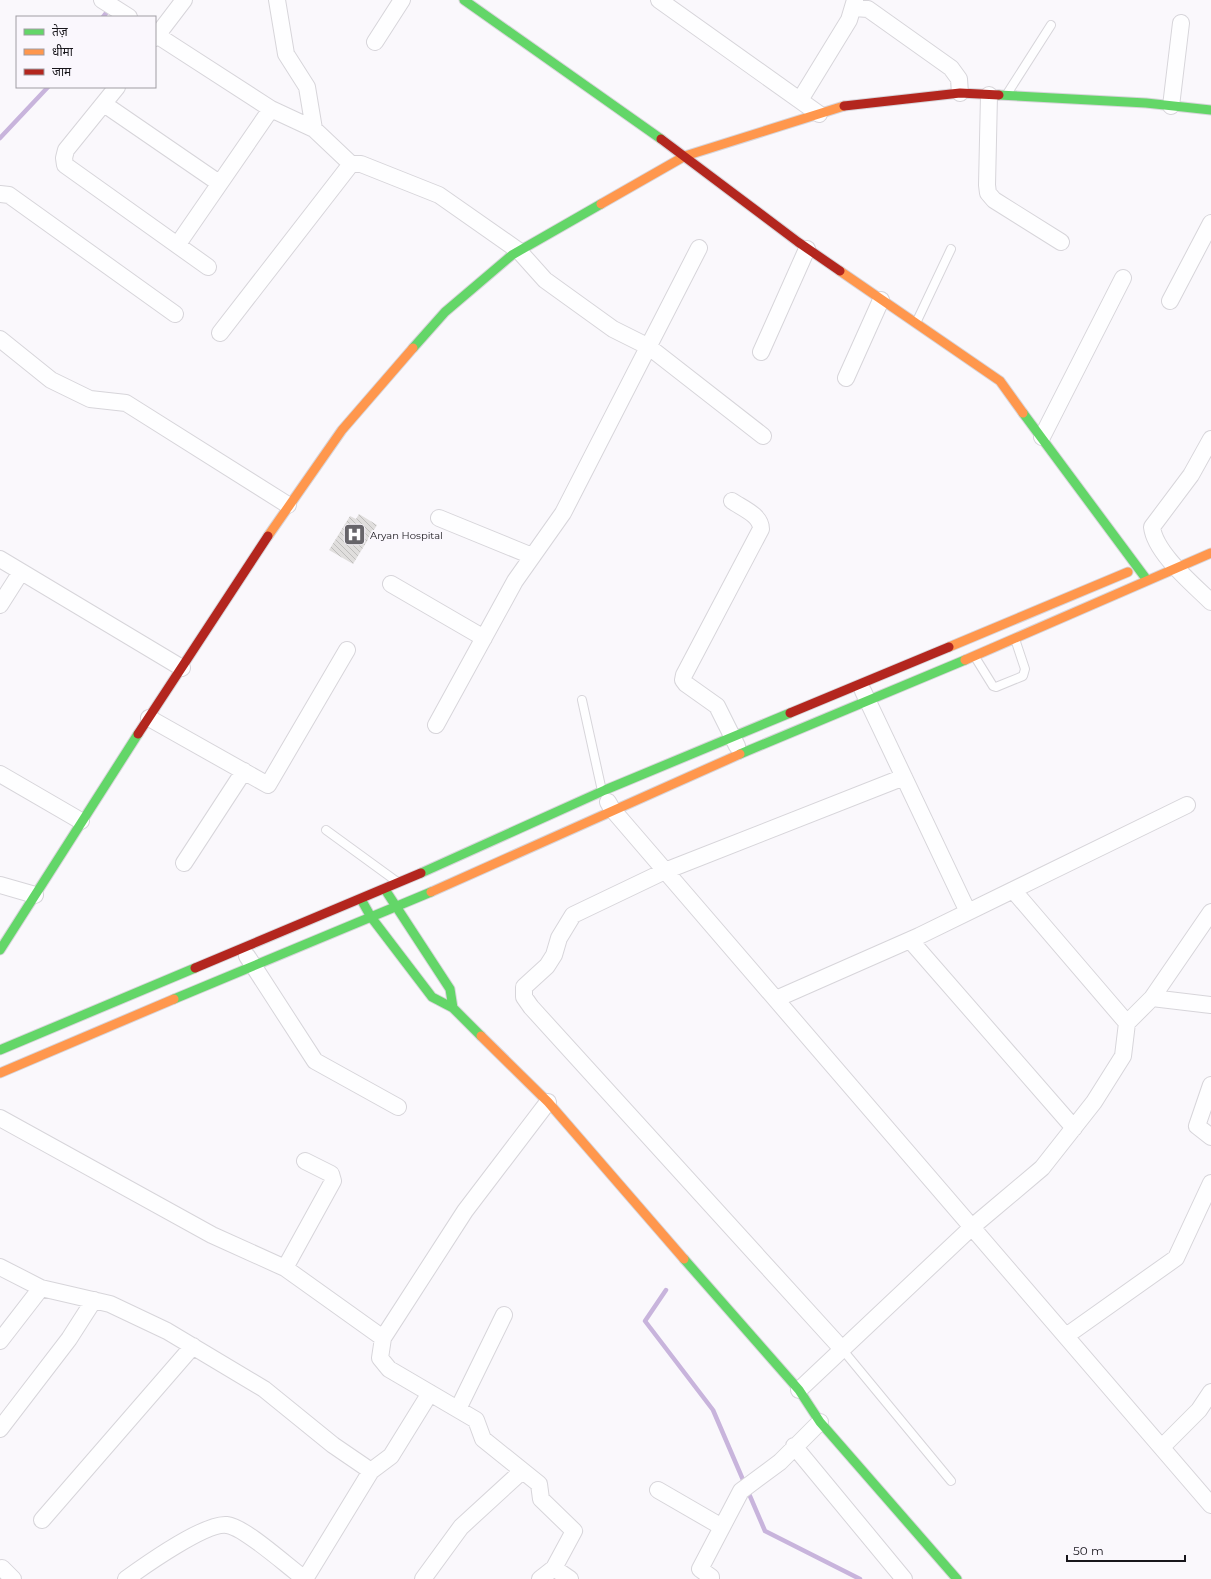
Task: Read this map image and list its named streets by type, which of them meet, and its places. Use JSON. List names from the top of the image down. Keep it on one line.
{"places":{"hospital":["Aryan Hospital"]},"legend":["तेज़","धीमा","जाम"],"scale_bar":"50 m"}
